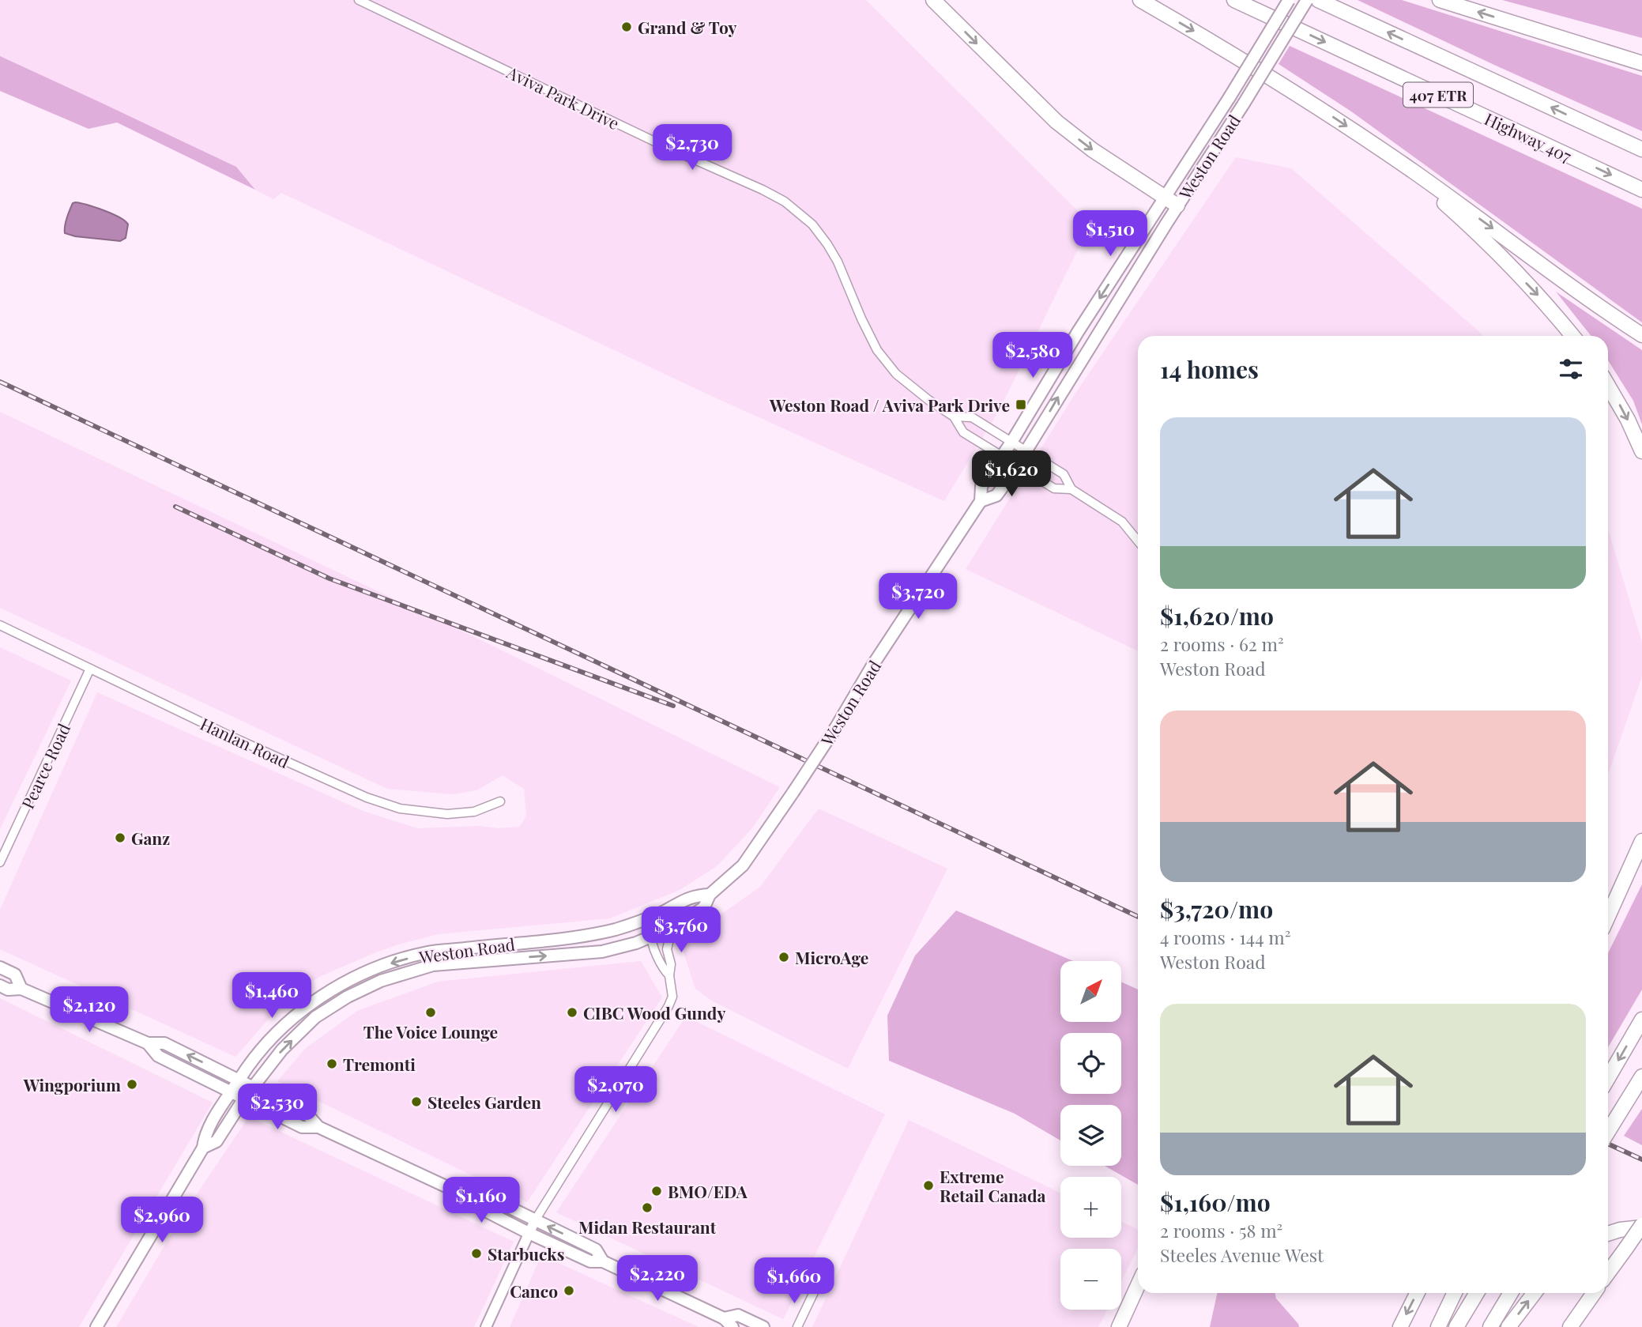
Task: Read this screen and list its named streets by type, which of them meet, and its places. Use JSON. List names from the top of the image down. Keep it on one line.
{"streets":{"highway":["407 ETR","Highway 407"],"main road":["Weston Road"],"street":["Aviva Park Drive","Hanlan Road","Pearce Road"]},"crossings":[["Aviva Park Drive","Weston Road"],["Hanlan Road","Pearce Road"]],"places":{"other":["Grand & Toy","Ganz","MicroAge","The Voice Lounge","CIBC Wood Gundy","Tremonti","Wingporium","Steeles Garden","Extreme Retail Canada","BMO/EDA","Midan Restaurant","Starbucks","Canco"],"transit":["Weston Road / Aviva Park Drive"]},"north":"top right","page":{"price":["$2,730","$1,510","$2,580","$1,620","$3,720","$3,760","$1,460","$2,120","$2,070","$2,530","$1,160","$2,960","$2,220","$1,660"],"heading":"14 homes","list":[{"name":"$1,620/mo","note":"2 rooms · 62 m² · Weston Road"},{"name":"$3,720/mo","note":"4 rooms · 144 m² · Weston Road"},{"name":"$1,160/mo","note":"2 rooms · 58 m² · Steeles Avenue West"}],"map_buttons":["+","−"]}}
